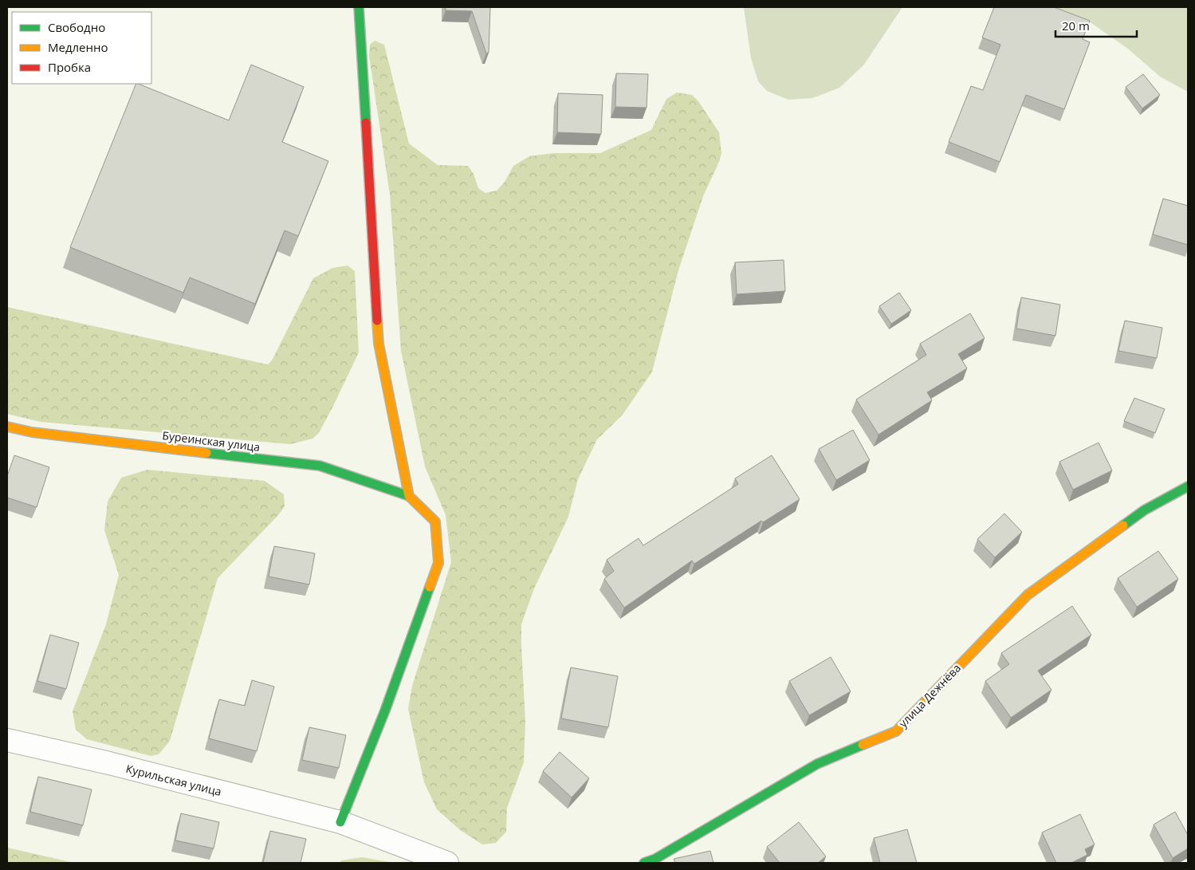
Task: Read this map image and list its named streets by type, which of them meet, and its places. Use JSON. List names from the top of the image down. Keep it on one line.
{"streets":{"street":["Буреинская улица","улица Дежнёва","Курильская улица"]},"legend":["Свободно","Медленно","Пробка"],"scale_bar":"20 m"}
